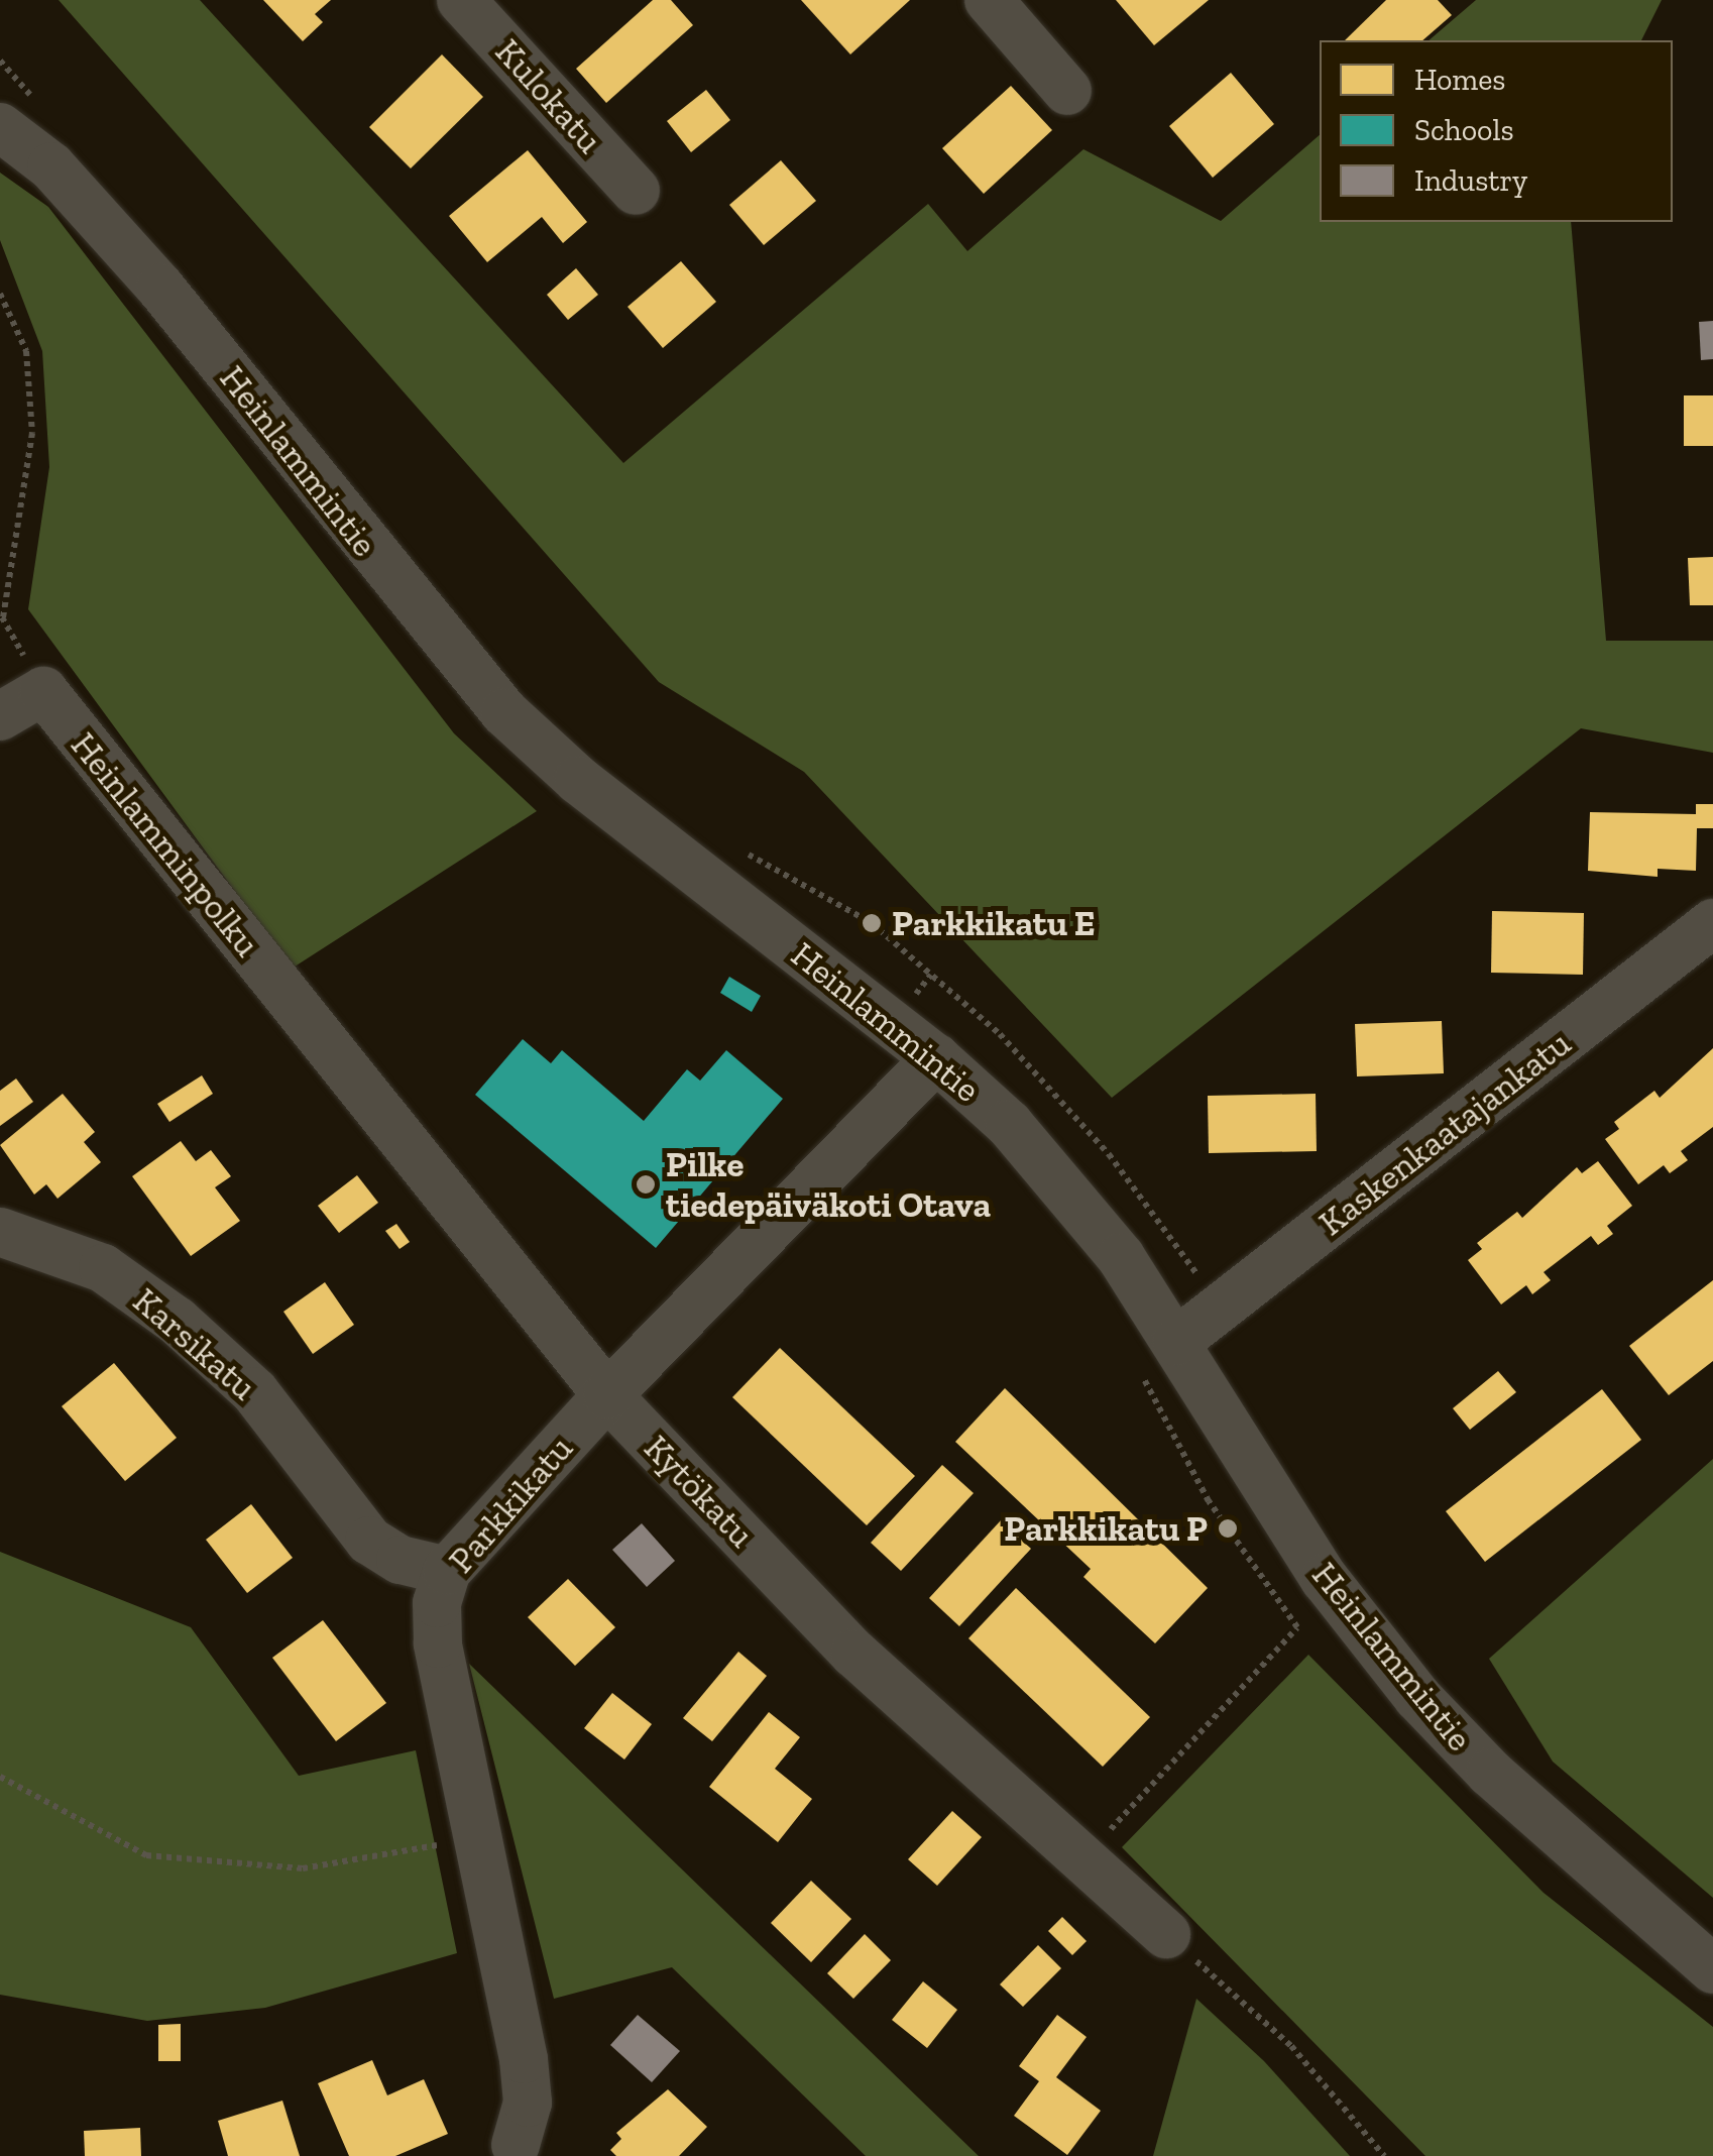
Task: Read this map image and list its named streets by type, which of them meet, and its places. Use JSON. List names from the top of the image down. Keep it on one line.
{"streets":{"street":["Kulokatu","Heinlammintie","Heinlamminpolku","Kaskenkaatajankatu","Karsikatu","Kytökatu","Parkkikatu"]},"crossings":[["Heinlammintie","Kaskenkaatajankatu"],["Heinlammintie","Parkkikatu"],["Heinlamminpolku","Kytökatu"],["Karsikatu","Parkkikatu"],["Kytökatu","Parkkikatu"]],"places":["Parkkikatu E","Pilke tiedepäiväkoti Otava","Parkkikatu P"],"legend":["Homes","Schools","Industry"]}
